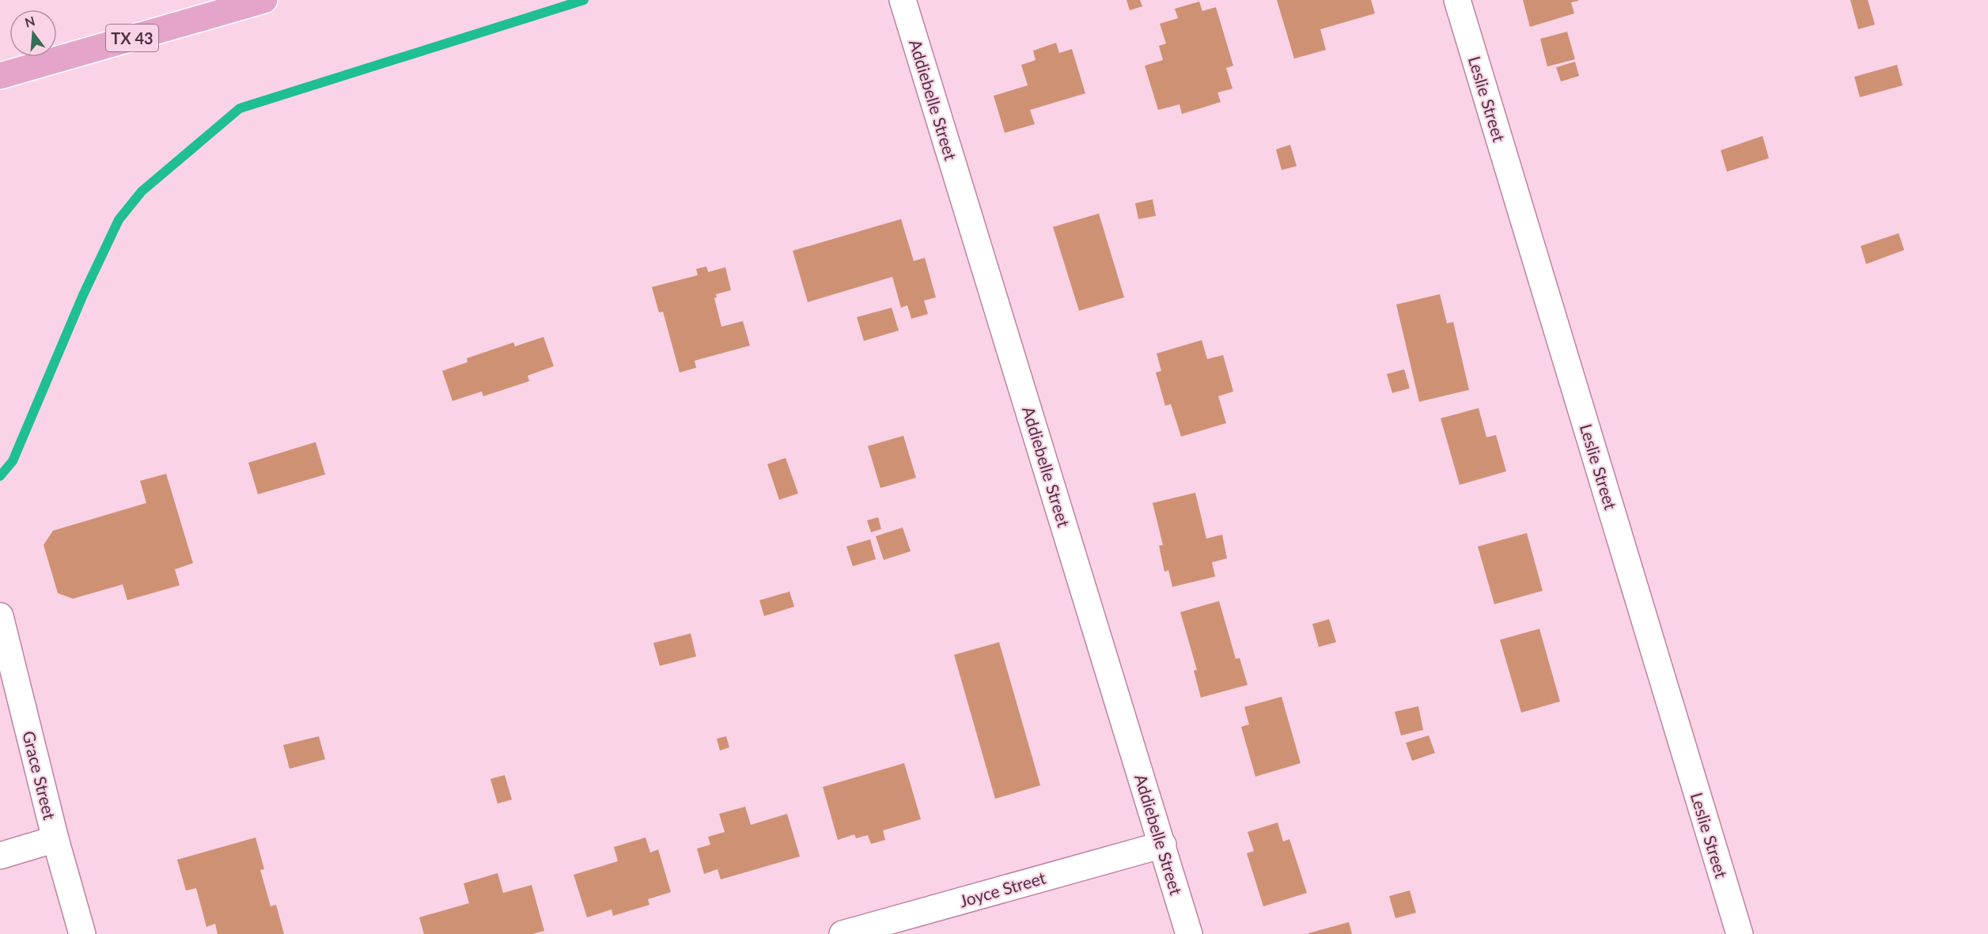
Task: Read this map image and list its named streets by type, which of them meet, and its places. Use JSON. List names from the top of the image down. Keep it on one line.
{"streets":{"main road":["TX 43"],"street":["Leslie Street","Addiebelle Street","Grace Street","Joyce Street"]},"crossings":[["Addiebelle Street","Joyce Street"]],"north":"top"}
